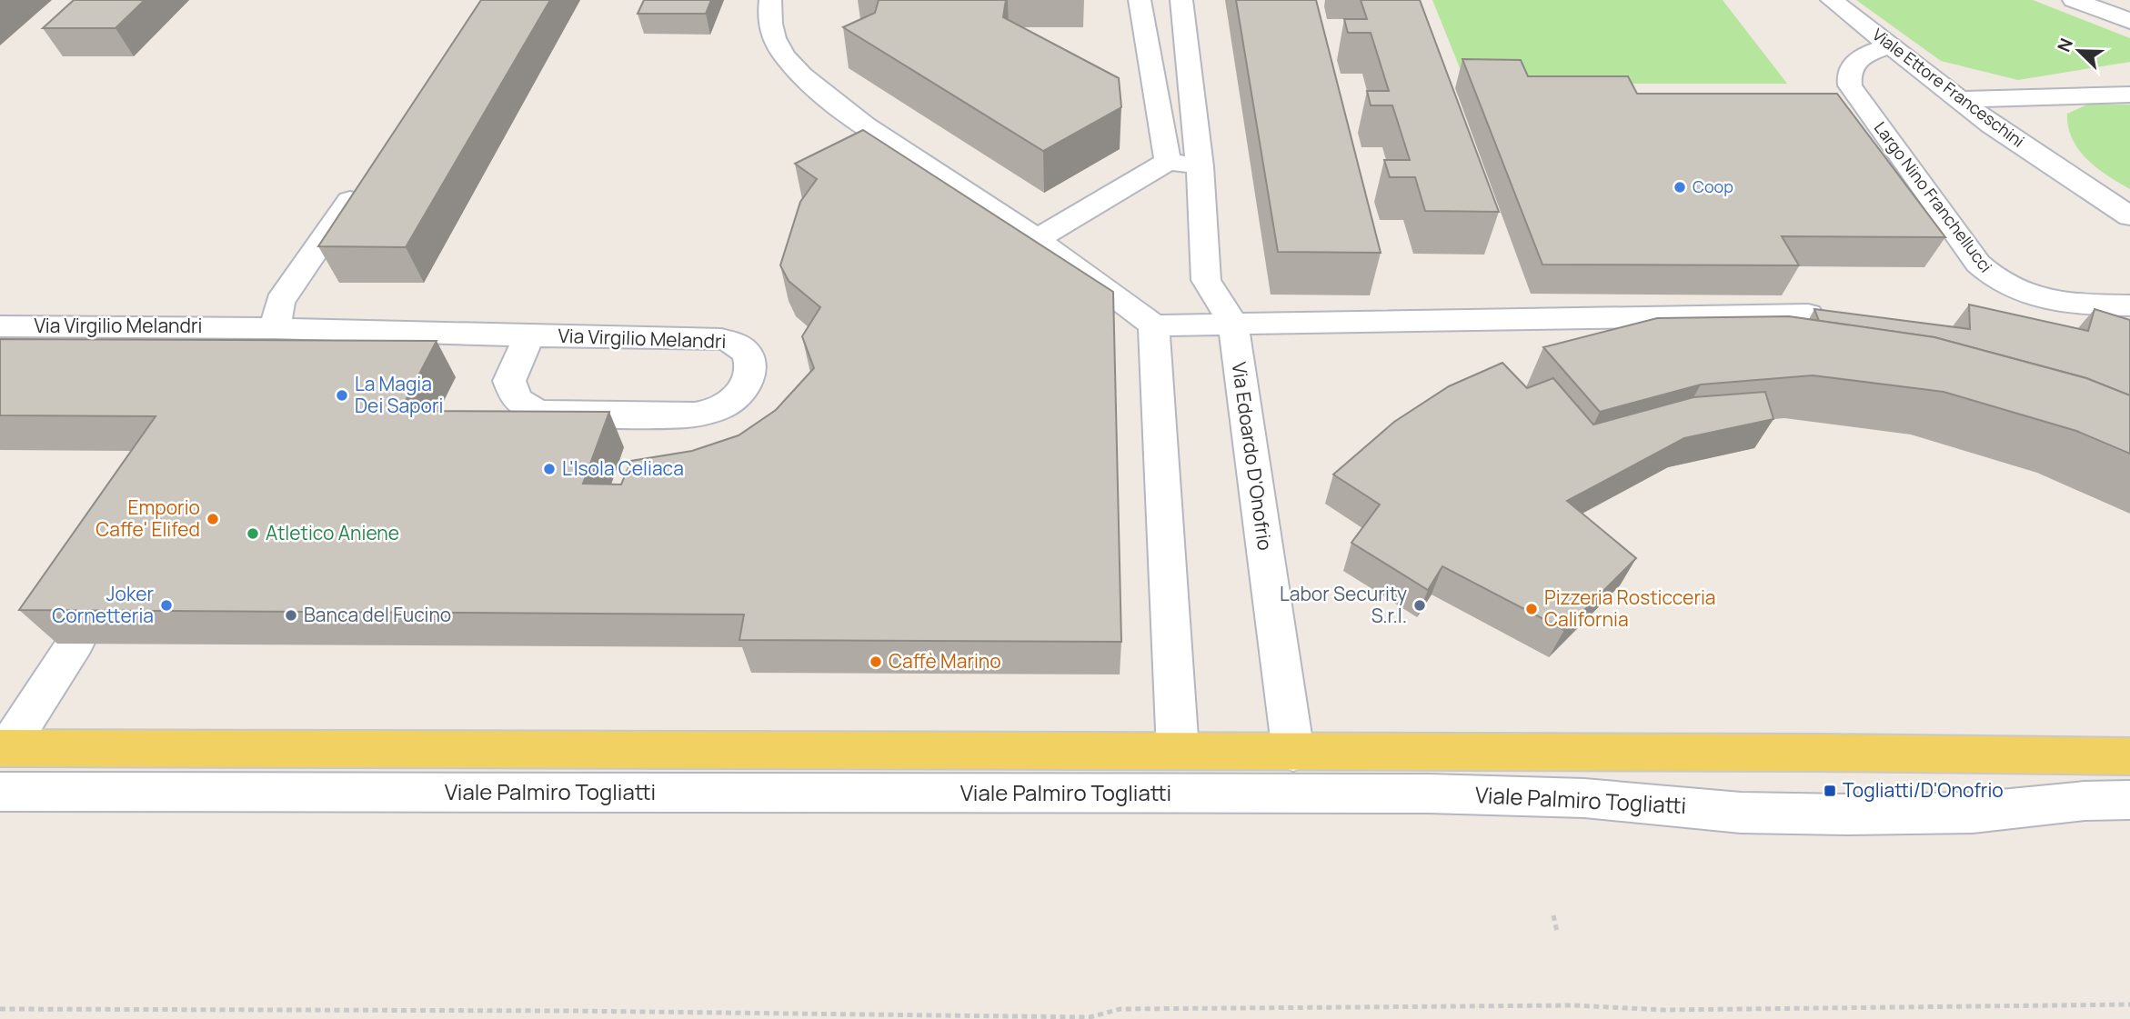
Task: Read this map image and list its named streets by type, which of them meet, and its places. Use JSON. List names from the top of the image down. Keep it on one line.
{"streets":{"street":["Viale Ettore Franceschini","Largo Nino Franchellucci","Via Virgilio Melandri","Via Edoardo D'Onofrio","Viale Palmiro Togliatti"]},"crossings":[["Viale Ettore Franceschini","Largo Nino Franchellucci"]],"places":{"other":["Coop","La Magia Dei Sapori","L'Isola Celiaca","Emporio Caffe' Elifed","Atletico Aniene","Joker Cornetteria","Labor Security S.r.l.","Pizzeria Rosticceria California","Banca del Fucino","Caffè Marino"],"transit":["Togliatti/D'Onofrio"]},"north":"top left"}
